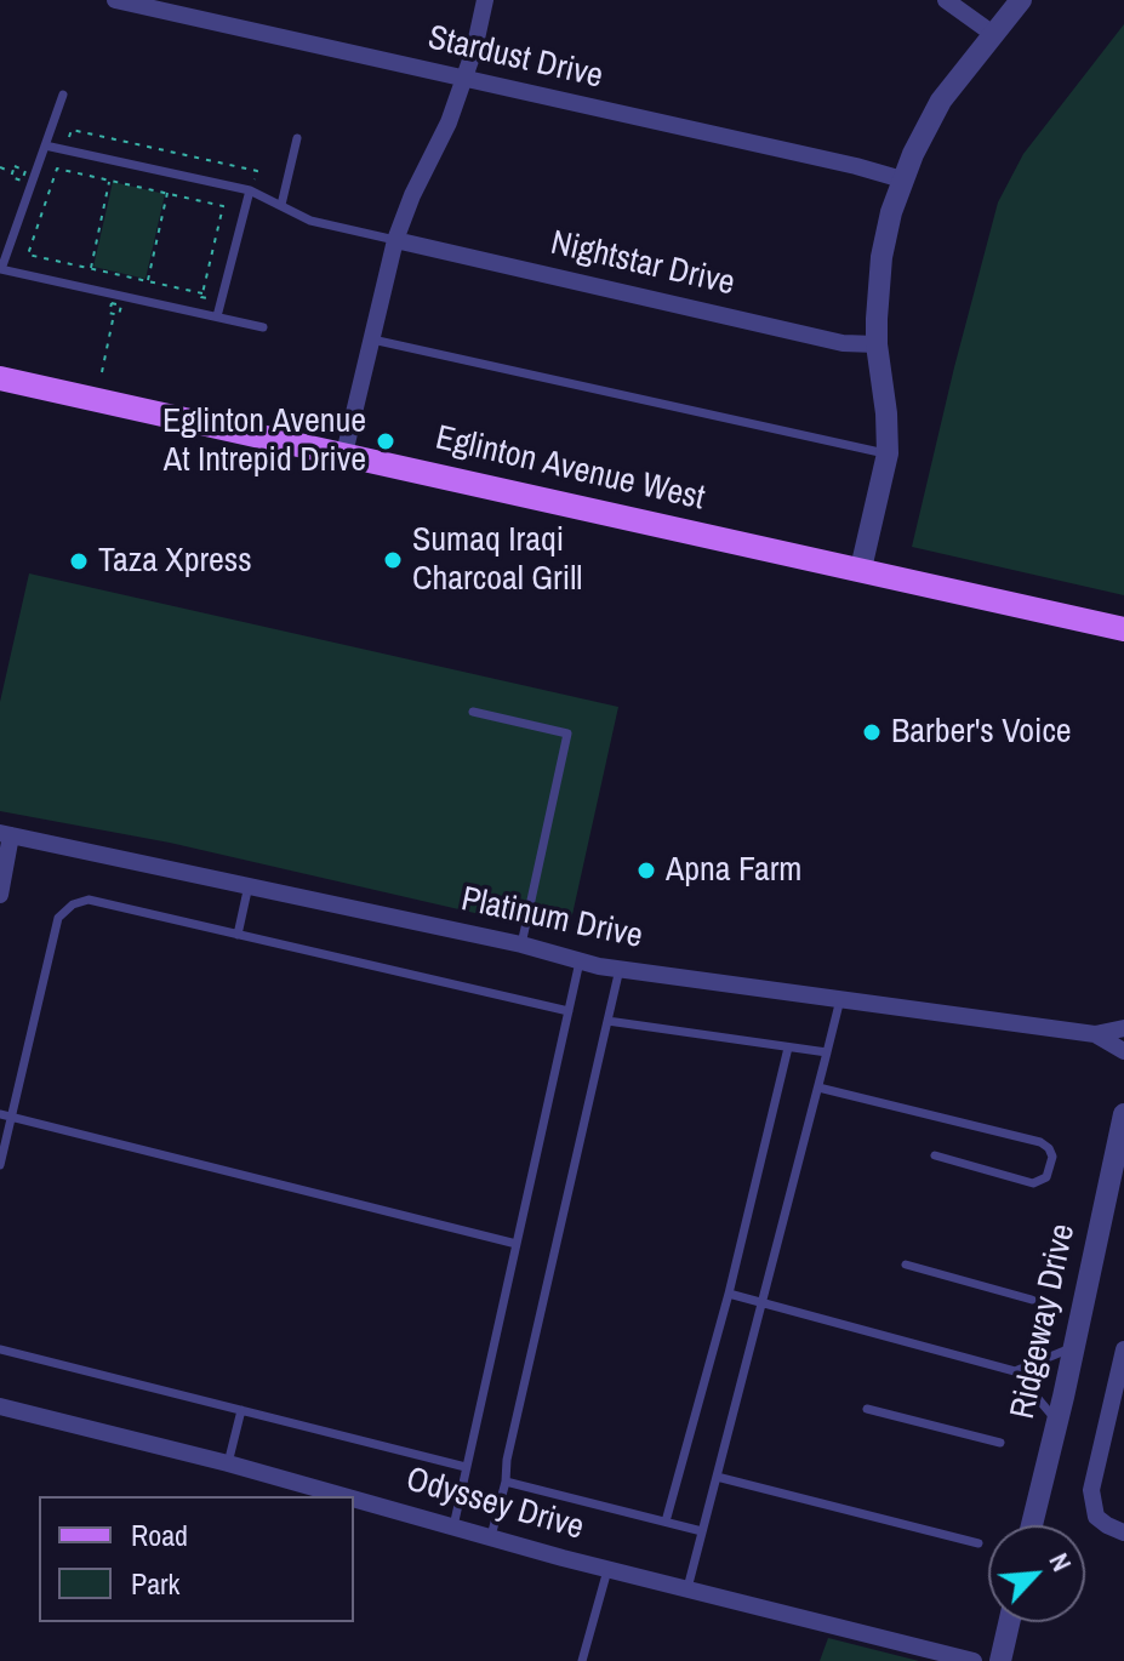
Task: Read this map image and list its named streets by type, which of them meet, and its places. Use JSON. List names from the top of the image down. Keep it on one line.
{"streets":{"main road":["Eglinton Avenue West"],"street":["Stardust Drive","Nightstar Drive","Platinum Drive","Ridgeway Drive","Odyssey Drive"]},"places":["Eglinton Avenue At Intrepid Drive","Sumaq Iraqi Charcoal Grill","Taza Xpress","Barber's Voice","Apna Farm"],"legend":["Road","Park"],"north":"top right"}
